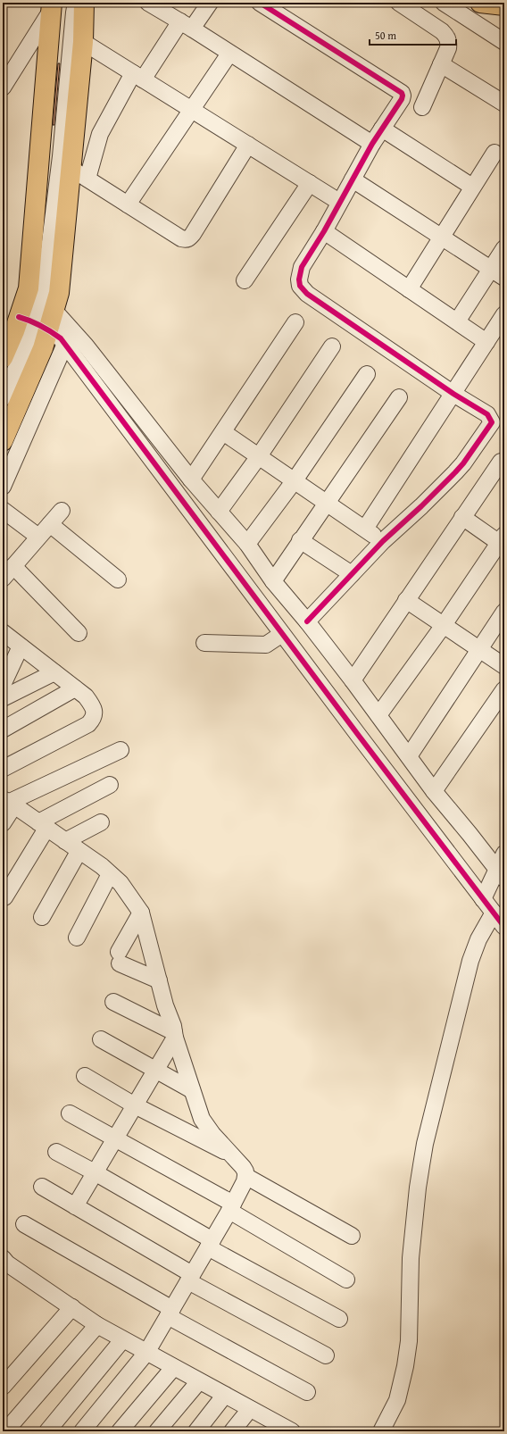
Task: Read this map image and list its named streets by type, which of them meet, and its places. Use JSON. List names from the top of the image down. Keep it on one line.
{"scale_bar":"50 m"}
